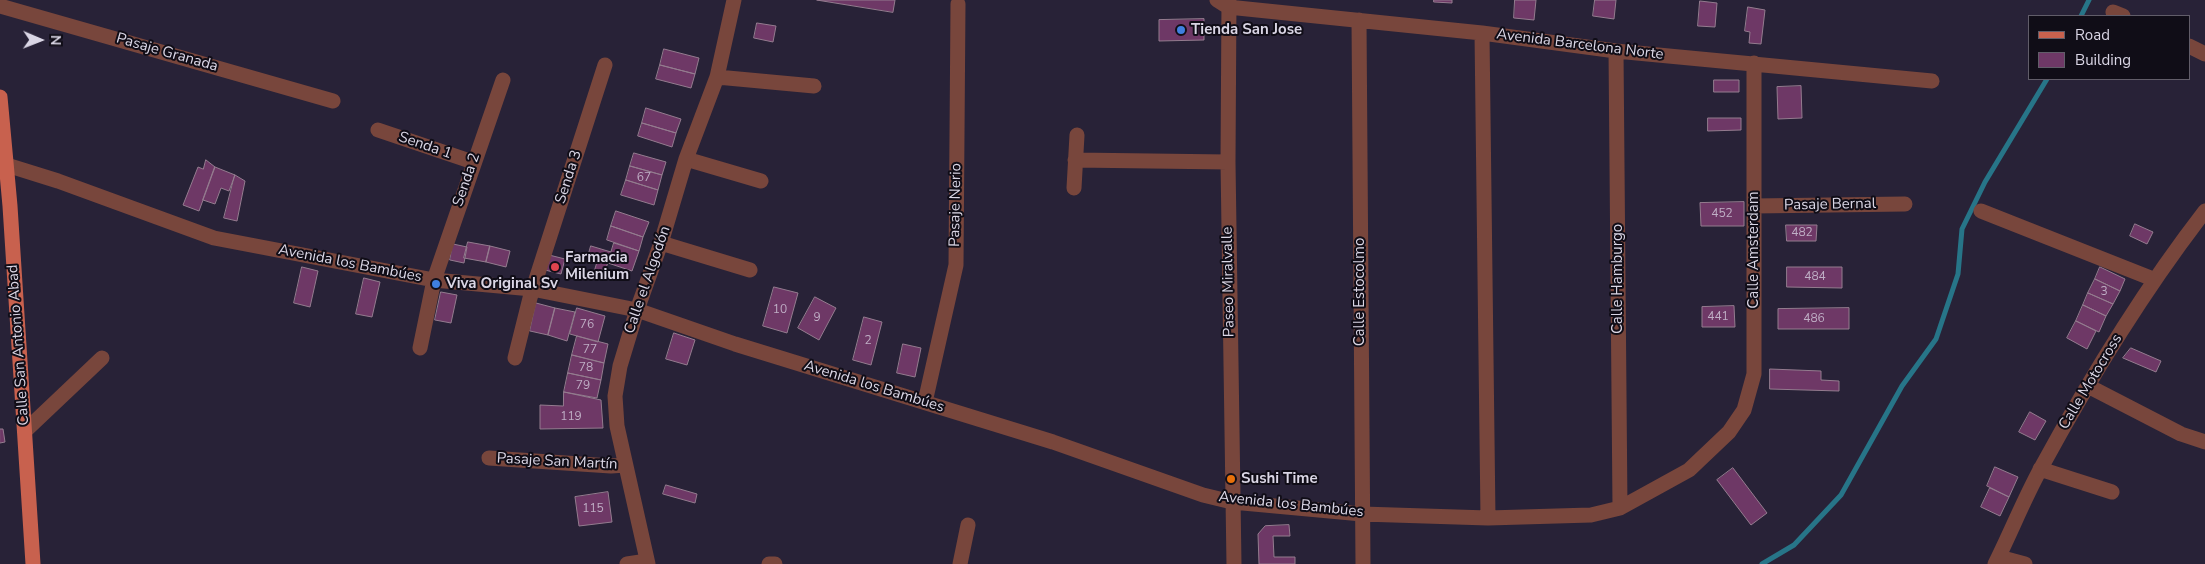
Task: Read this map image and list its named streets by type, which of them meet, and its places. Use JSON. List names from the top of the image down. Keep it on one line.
{"streets":{"main road":["Calle San Antonio Abad"],"street":["Avenida Barcelona Norte","Pasaje Granada","Senda 1","Senda 3","Senda 2","Pasaje Nerio","Pasaje Bernal","Calle Amsterdam","Avenida los Bambúes","Calle Hamburgo","Calle el Algodón","Paseo Miralvalle","Calle Estocolmo","Calle Motocross","Pasaje San Martín"]},"crossings":[["Avenida Barcelona Norte","Calle Amsterdam"],["Avenida Barcelona Norte","Calle Hamburgo"],["Avenida Barcelona Norte","Paseo Miralvalle"],["Avenida Barcelona Norte","Calle Estocolmo"],["Senda 1","Senda 2"],["Senda 3","Avenida los Bambúes"],["Senda 2","Avenida los Bambúes"],["Pasaje Nerio","Avenida los Bambúes"],["Pasaje Bernal","Calle Amsterdam"],["Calle Amsterdam","Avenida los Bambúes"],["Avenida los Bambúes","Calle Hamburgo"],["Avenida los Bambúes","Calle el Algodón"],["Avenida los Bambúes","Paseo Miralvalle"],["Avenida los Bambúes","Calle Estocolmo"],["Avenida los Bambúes","Calle San Antonio Abad"],["Calle el Algodón","Pasaje San Martín"]],"places":["Tienda San Jose","Farmacia Milenium","Viva Original Sv","Sushi Time"],"house_numbers":["67","452","482","484","3","10","441","9","486","76","2","77","78","79","119","115"],"legend":["Road","Building"],"north":"right"}
